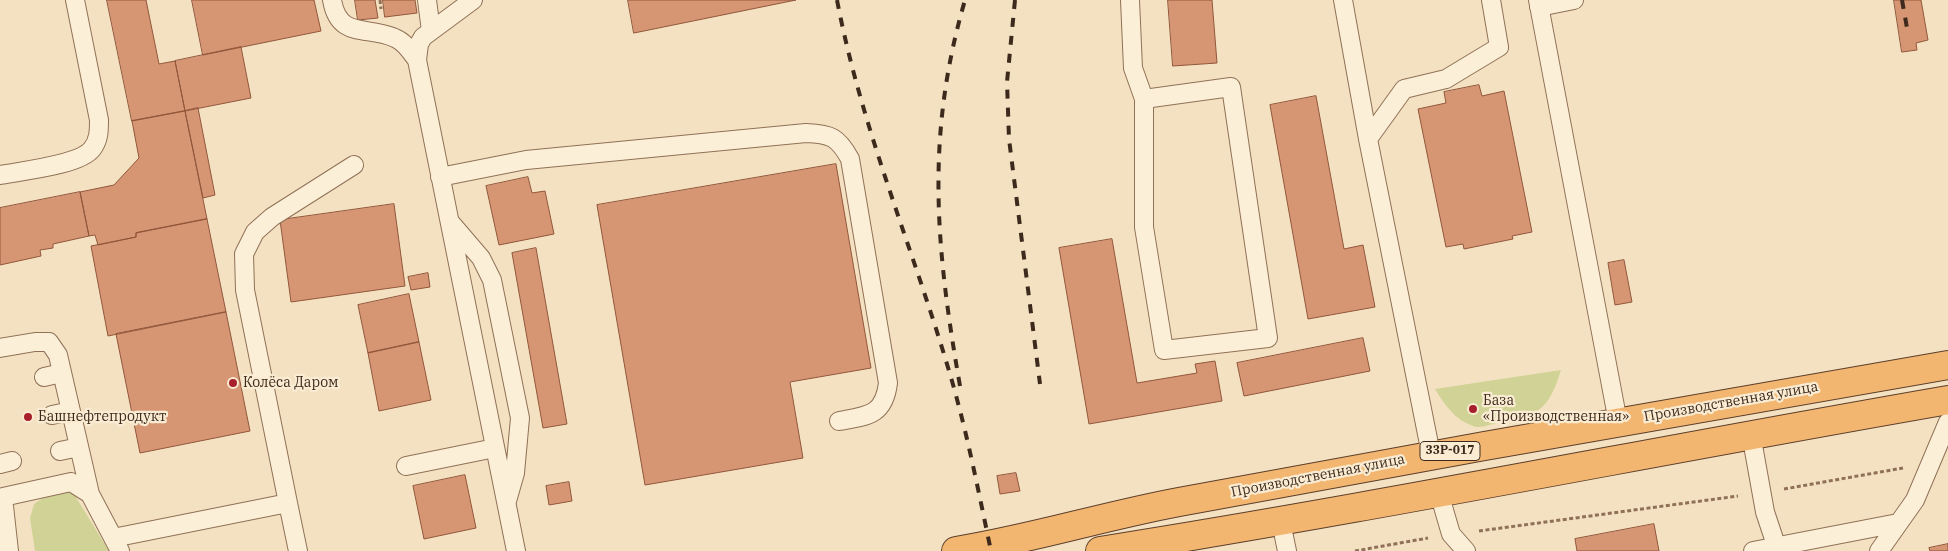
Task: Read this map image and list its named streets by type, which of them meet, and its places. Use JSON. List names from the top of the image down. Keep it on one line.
{"streets":{"highway":["Производственная улица","33Р-017"]},"places":["Колёса Даром","База «Производственная»","Башнефтепродукт"]}
